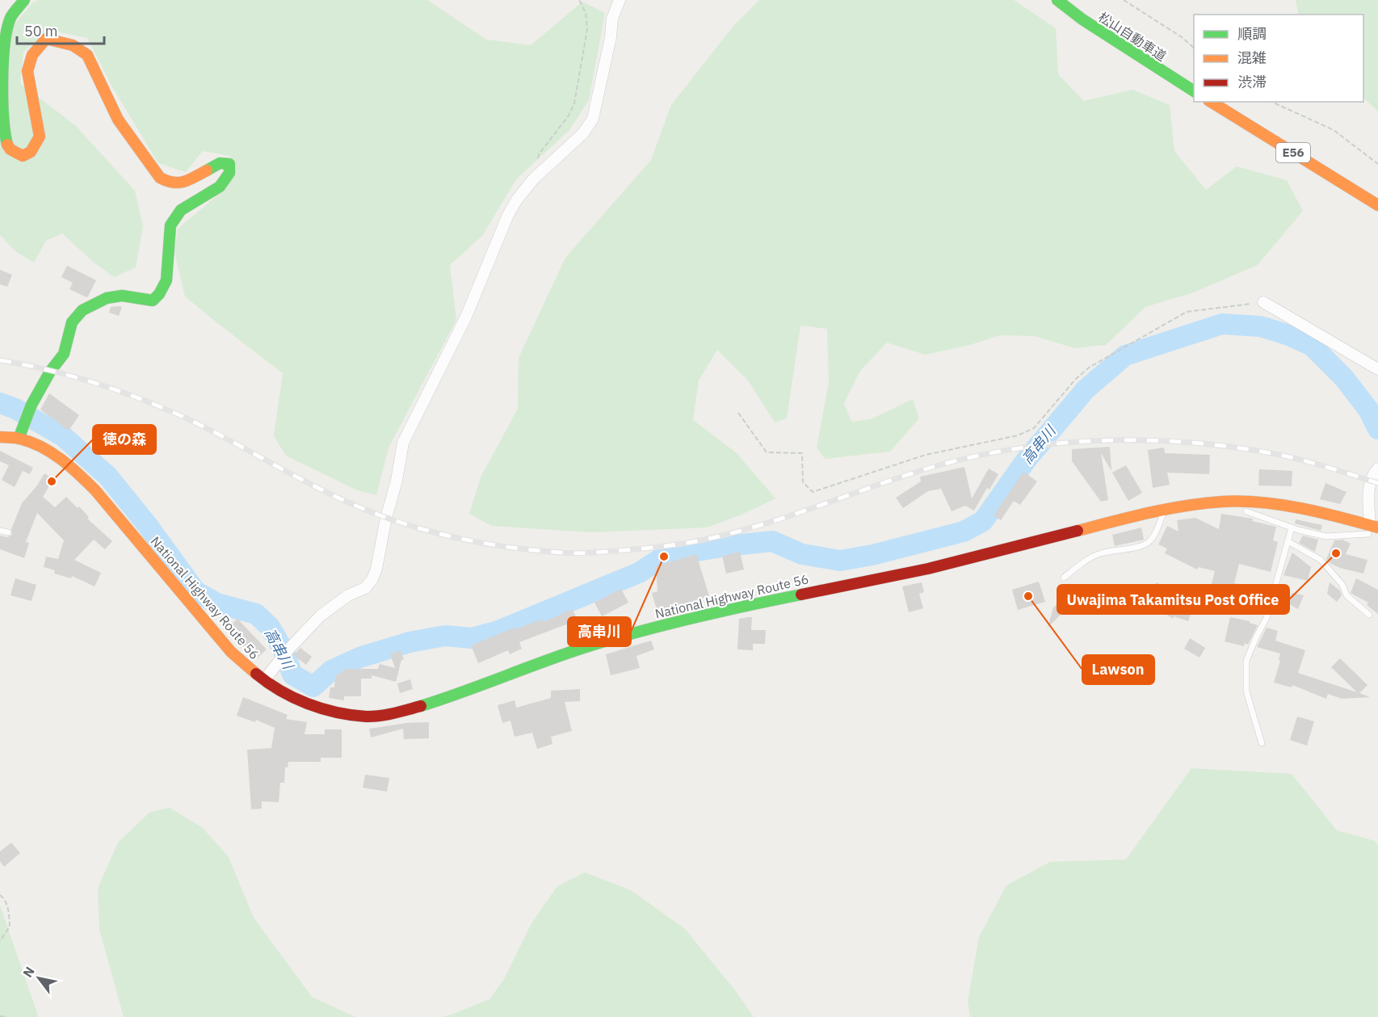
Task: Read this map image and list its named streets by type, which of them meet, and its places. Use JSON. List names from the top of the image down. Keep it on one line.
{"streets":{"main road":["松山自動車道","E56","National Highway Route 56"]},"water":["高串川"],"places":["徳の森","Uwajima Takamitsu Post Office","高串川","Lawson"],"legend":["順調","混雑","渋滞"],"scale_bar":"50 m","north":"top left"}
